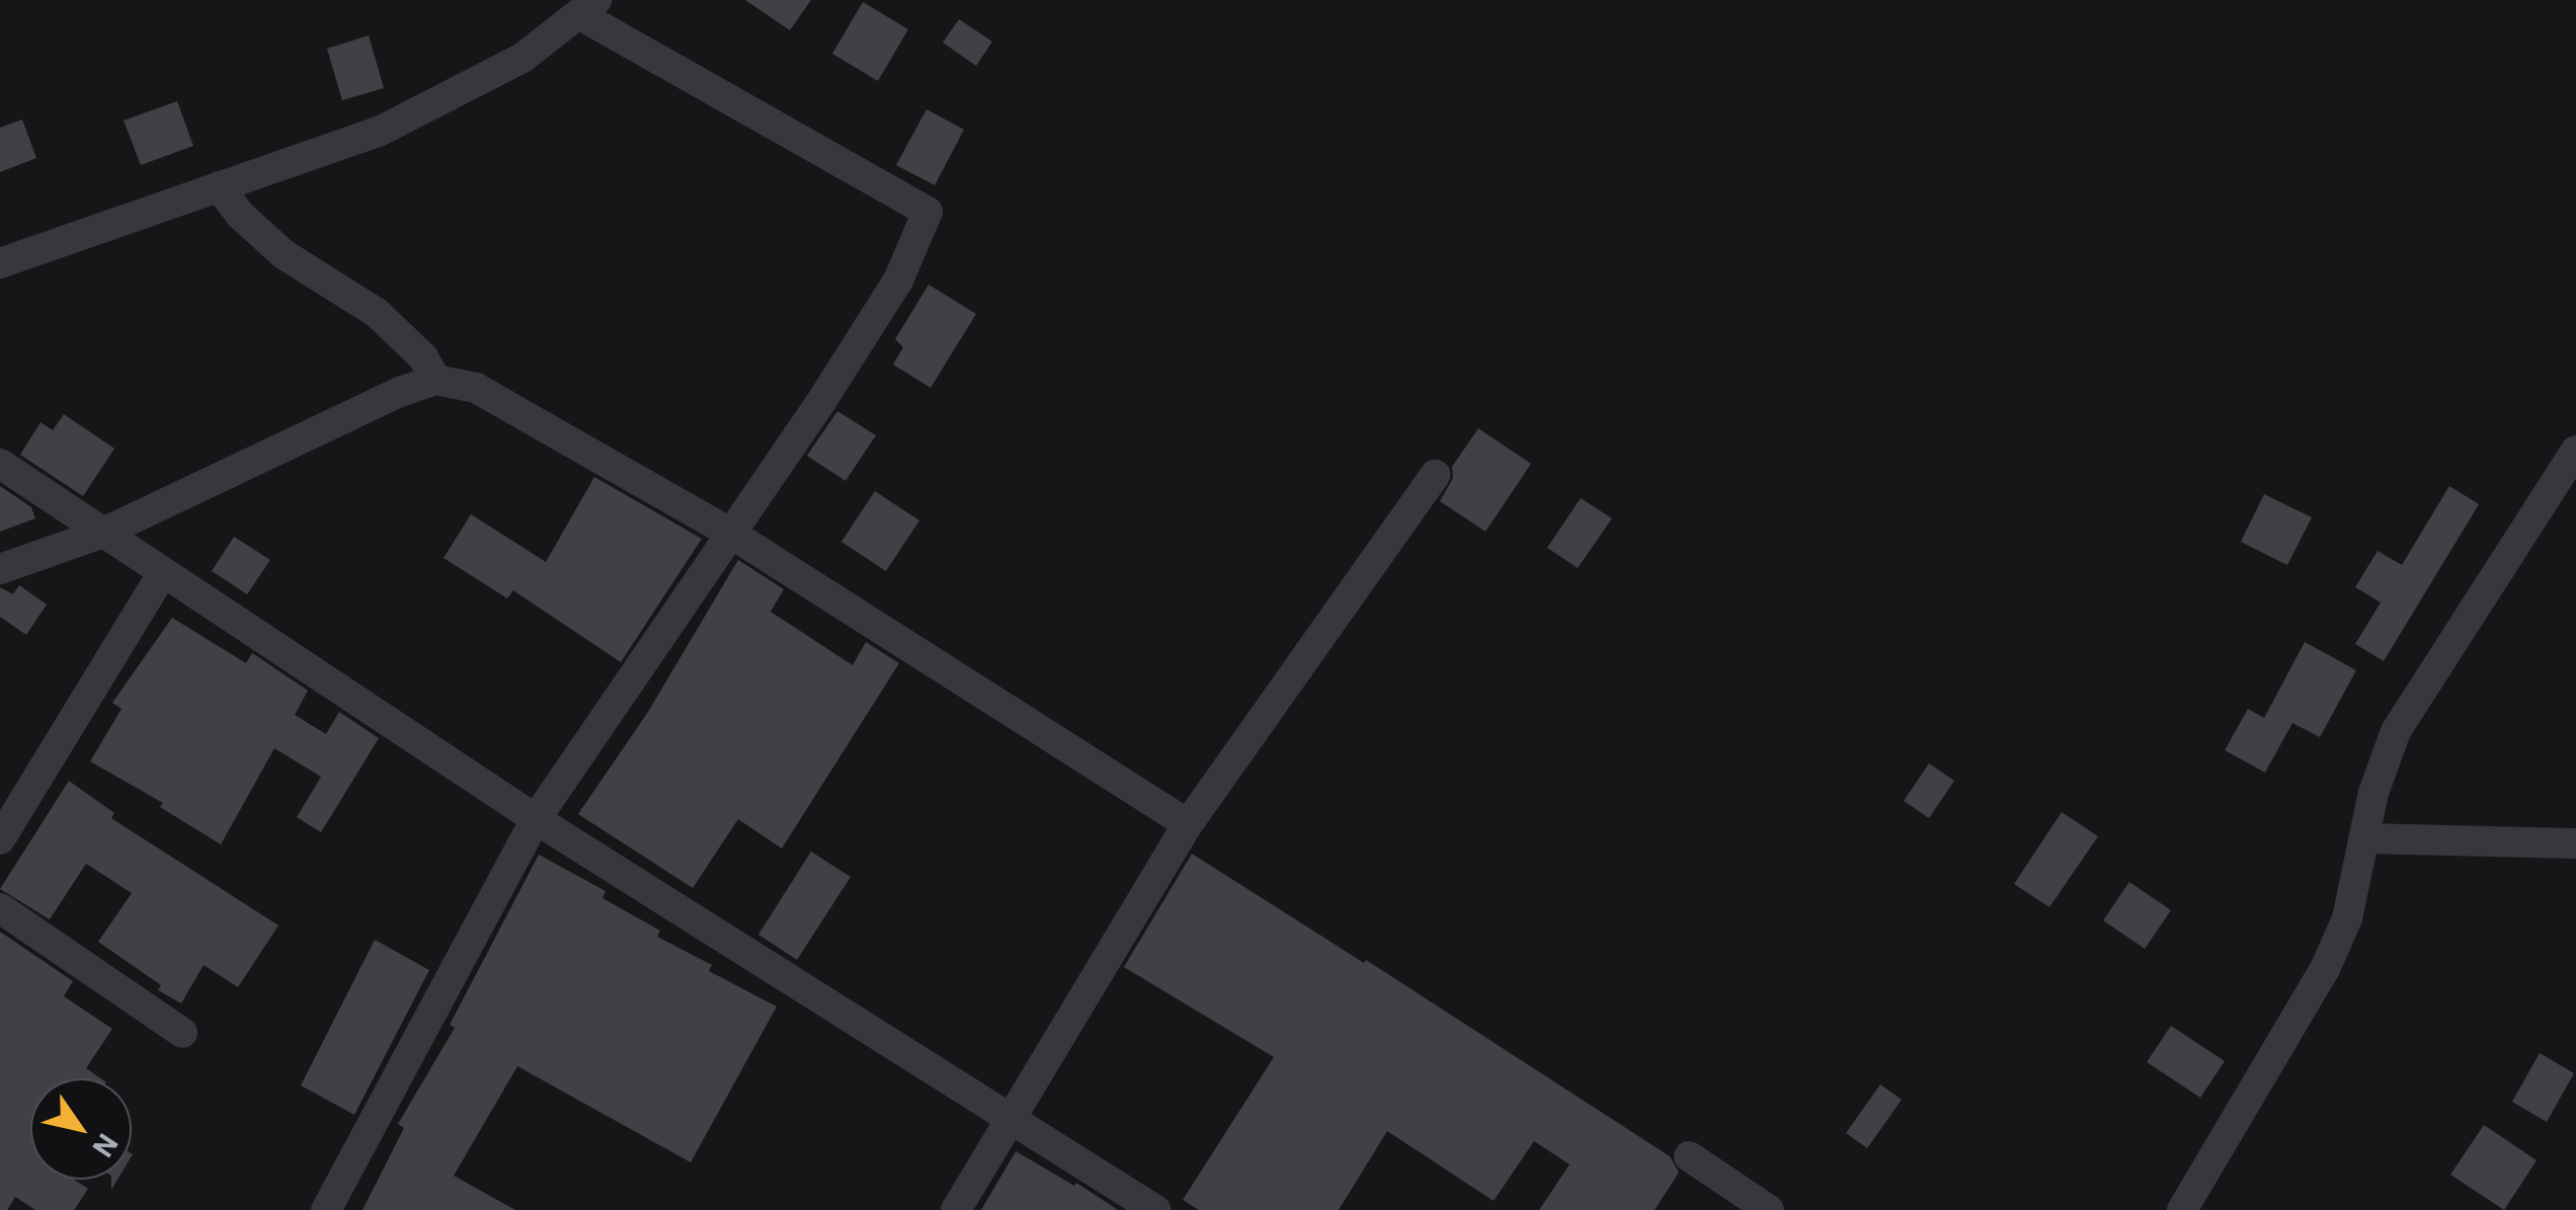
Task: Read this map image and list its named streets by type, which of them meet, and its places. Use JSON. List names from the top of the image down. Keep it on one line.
{"north":"bottom right"}
